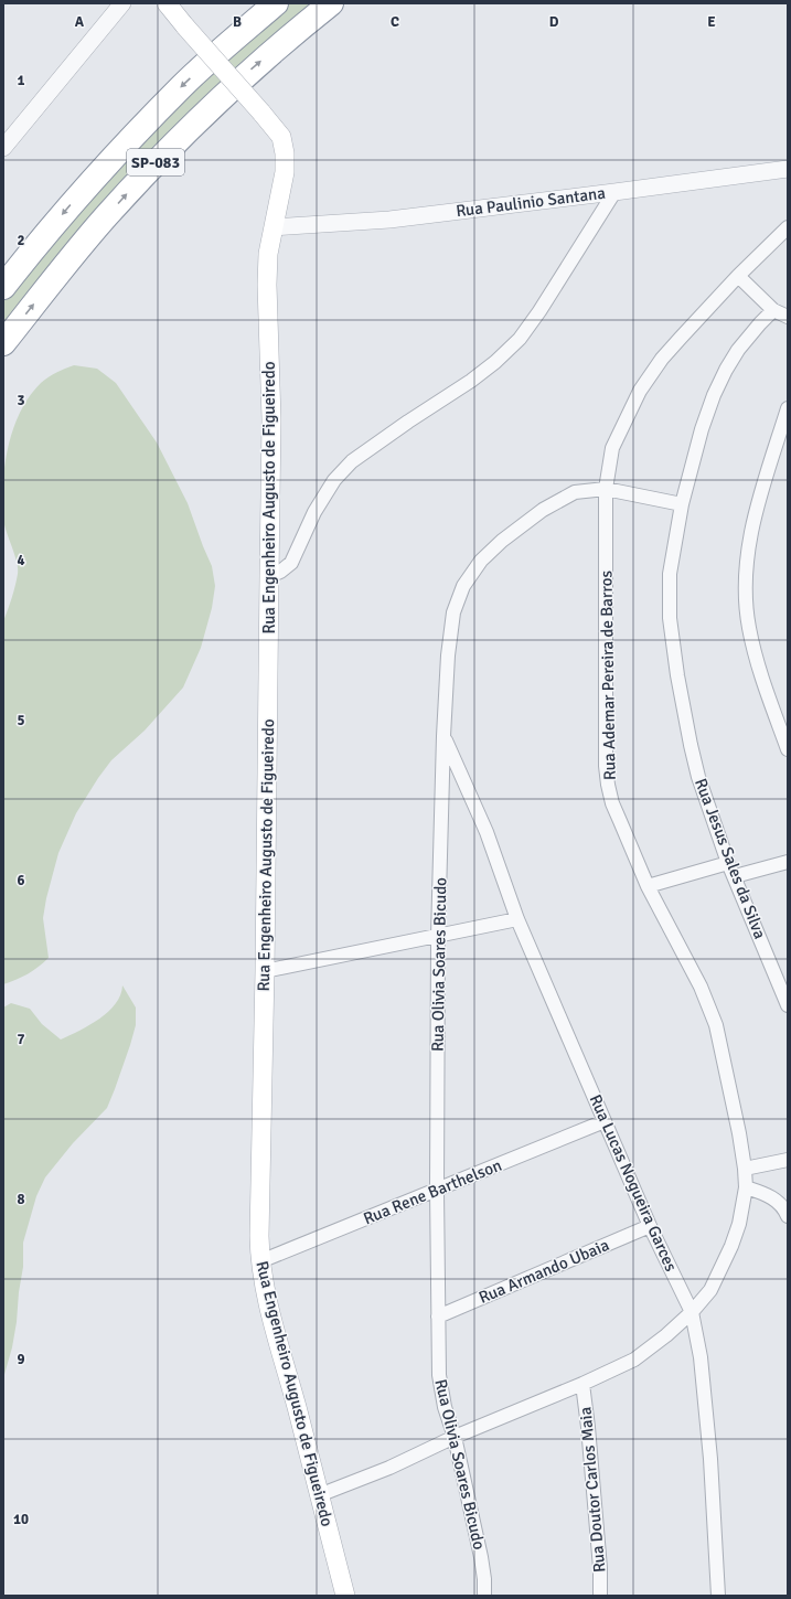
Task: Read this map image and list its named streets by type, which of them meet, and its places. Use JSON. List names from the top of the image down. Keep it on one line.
{"streets":{"highway":["SP-083"],"main road":["Rua Engenheiro Augusto de Figueiredo"],"street":["Rua Paulinio Santana","Rua Ademar Pereira de Barros","Rua Jesus Sales da Silva","Rua Olivia Soares Bicudo","Rua Lucas Nogueira Garces","Rua Rene Barthelson","Rua Armando Ubaia","Rua Doutor Carlos Maia"]},"crossings":[["Rua Paulinio Santana","Rua Engenheiro Augusto de Figueiredo"],["Rua Engenheiro Augusto de Figueiredo","Rua Ademar Pereira de Barros"],["Rua Engenheiro Augusto de Figueiredo","Rua Rene Barthelson"],["Rua Ademar Pereira de Barros","Rua Olivia Soares Bicudo"],["Rua Ademar Pereira de Barros","Rua Lucas Nogueira Garces"],["Rua Ademar Pereira de Barros","Rua Doutor Carlos Maia"],["Rua Jesus Sales da Silva","Rua Olivia Soares Bicudo"],["Rua Olivia Soares Bicudo","Rua Lucas Nogueira Garces"],["Rua Olivia Soares Bicudo","Rua Rene Barthelson"],["Rua Olivia Soares Bicudo","Rua Armando Ubaia"],["Rua Lucas Nogueira Garces","Rua Rene Barthelson"],["Rua Lucas Nogueira Garces","Rua Armando Ubaia"]],"grid":{"columns":["A","B","C","D","E"],"rows":["1","2","3","4","5","6","7","8","9","10"]}}
